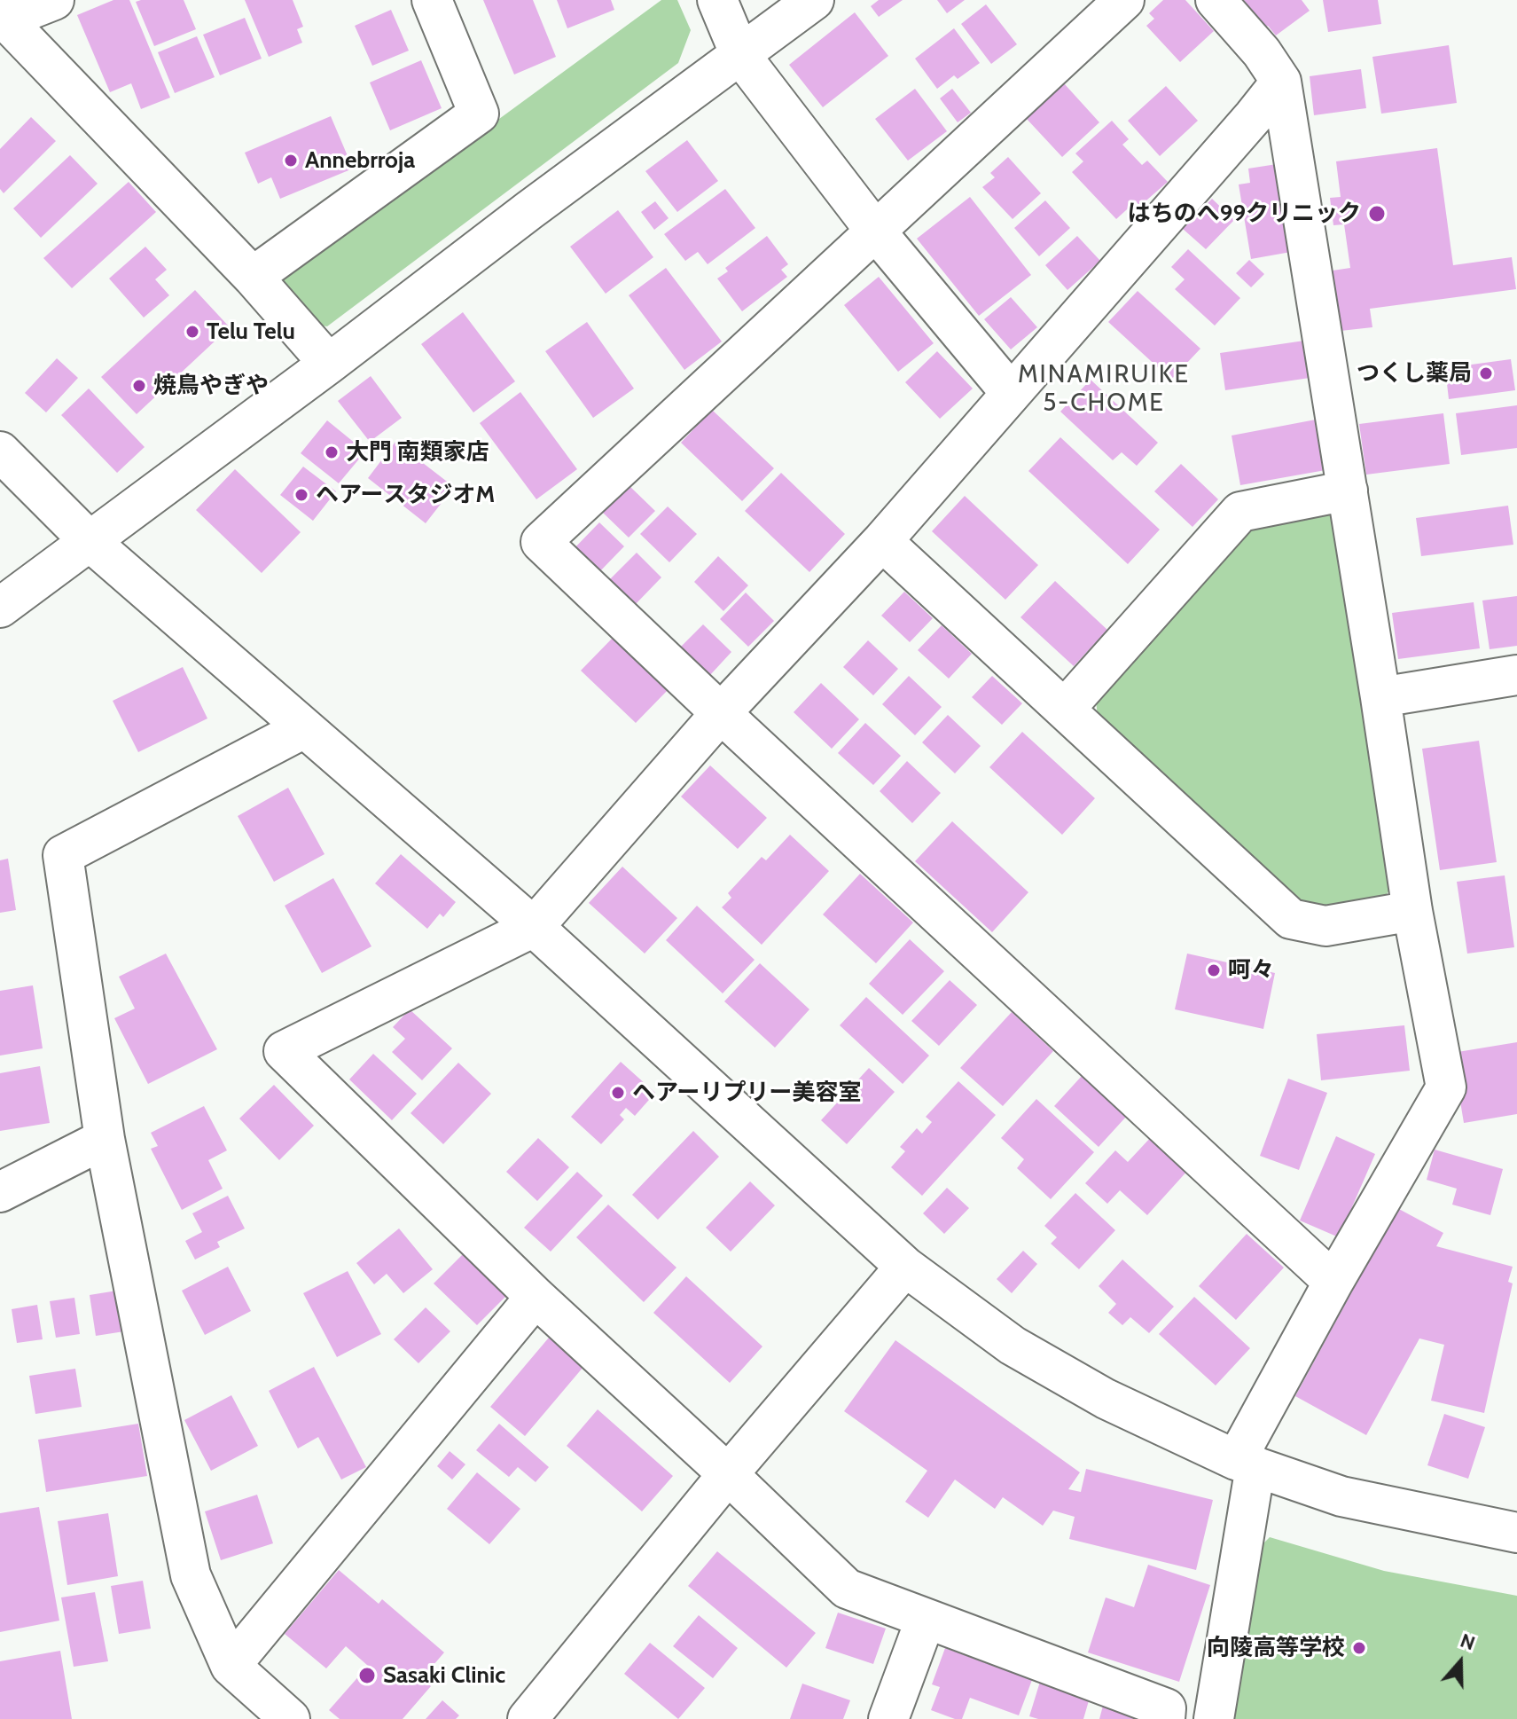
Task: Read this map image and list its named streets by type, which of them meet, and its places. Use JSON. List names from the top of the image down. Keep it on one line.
{"districts":["MINAMIRUIKE 5-CHOME"],"places":["Annebrroja","はちのへ99クリニック","Telu Telu","つくし薬局","焼鳥やぎや","大門 南類家店","ヘアースタジオM","呵々","ヘアーリプリー美容室","向陵高等学校","Sasaki Clinic"],"north":"top"}
